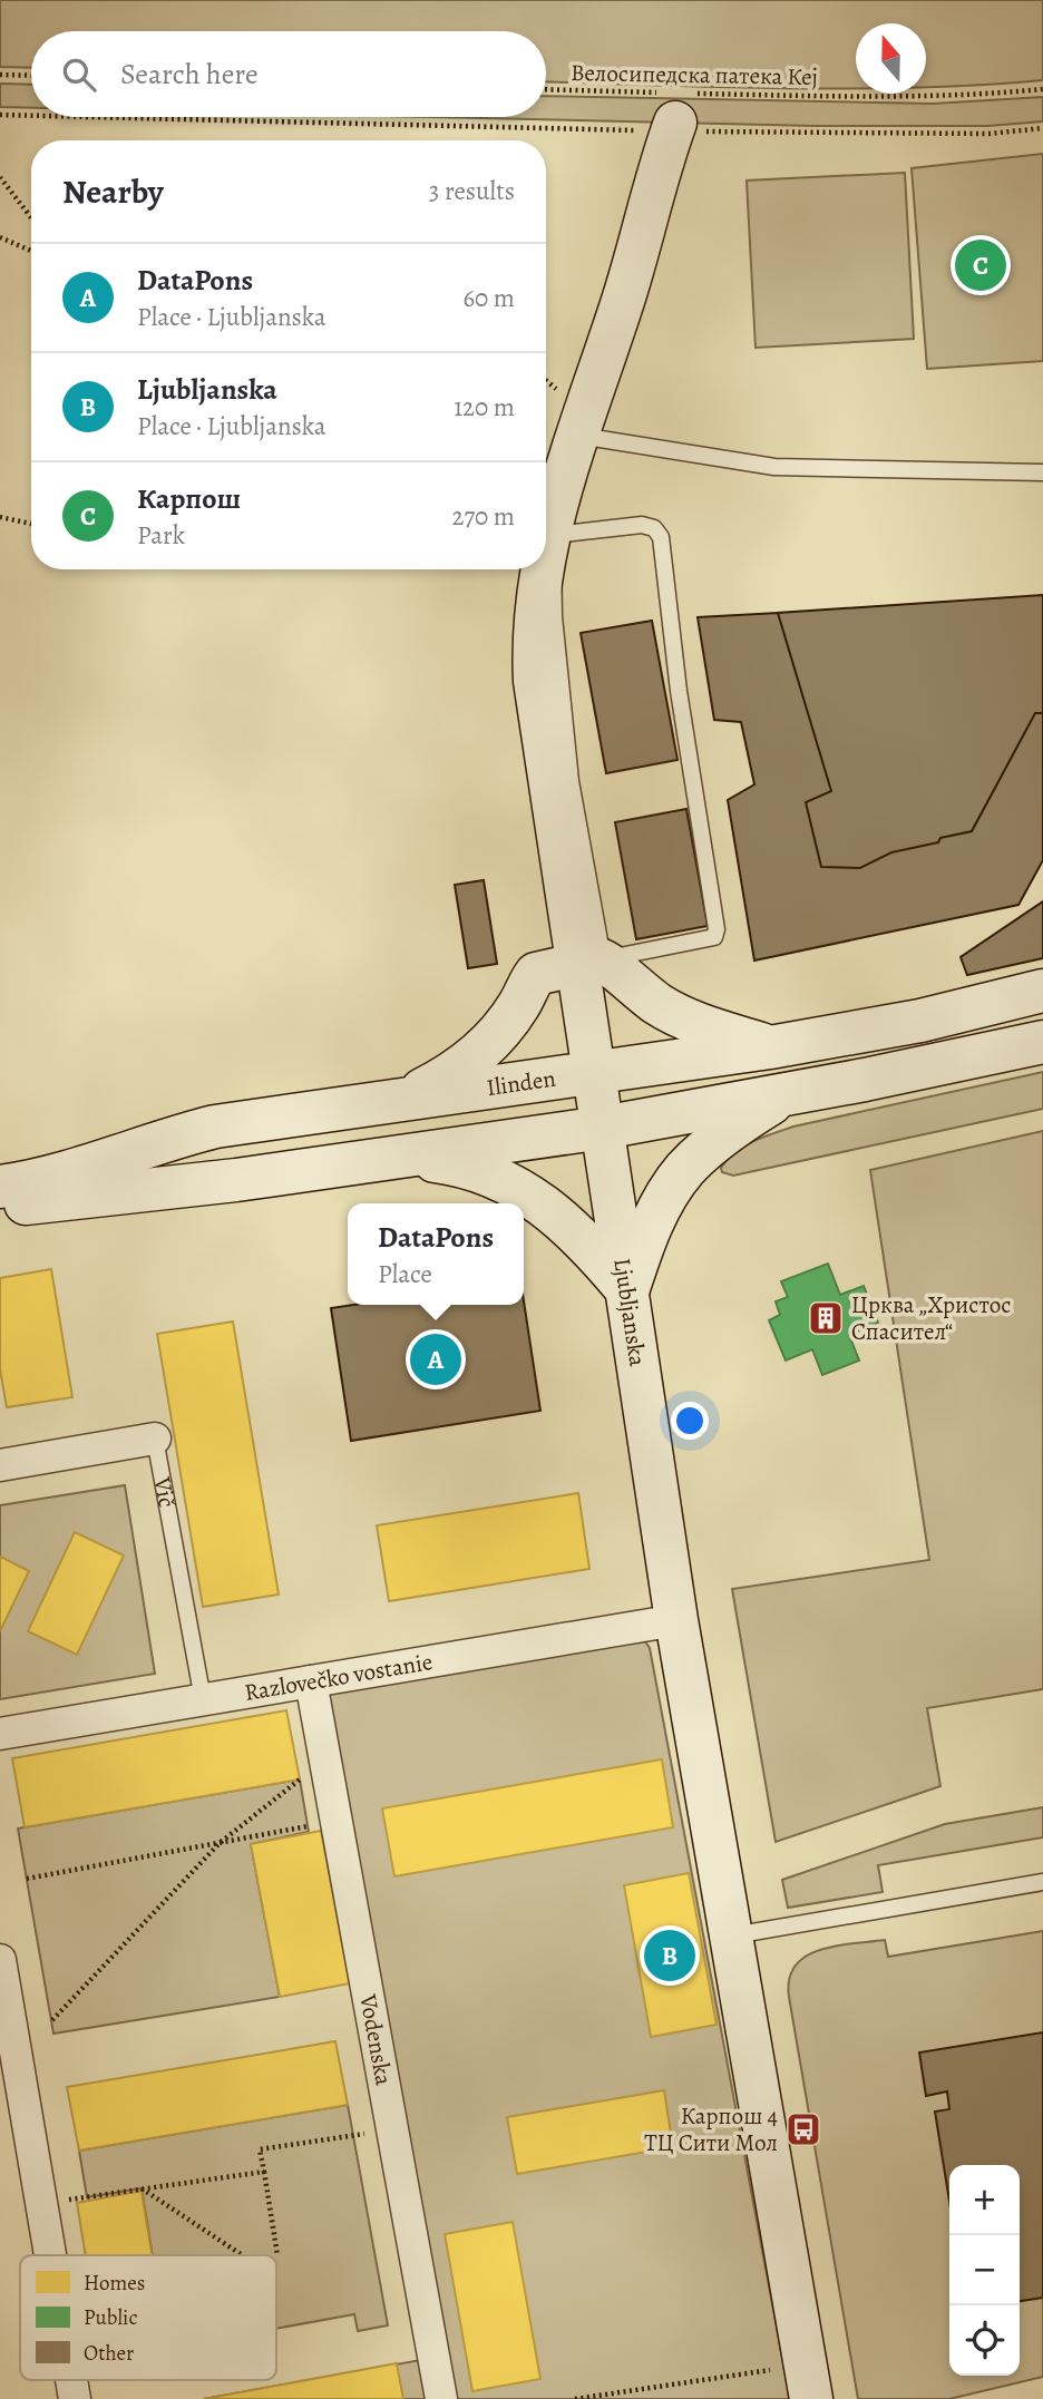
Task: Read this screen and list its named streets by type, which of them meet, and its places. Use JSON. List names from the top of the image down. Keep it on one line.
{"streets":{"street":["Ilinden","Ljubljanska","Vič","Razlovečko vostanie","Vodenska"],"path":["Велосипедска патека Кеј"]},"crossings":[["Велосипедска патека Кеј","Ljubljanska"],["Ilinden","Ljubljanska"],["Ljubljanska","Razlovečko vostanie"],["Vič","Razlovečko vostanie"],["Razlovečko vostanie","Vodenska"]],"places":{"building":["Црква „Христос Спасител“"],"bus stop":["Карпош 4 ТЦ Сити Мол"]},"legend":["Homes","Public","Other"],"north":"top","page":{"search":"Search here","heading":["Nearby","3 results"],"pins":["C","A","B"],"list":[{"mark":"A","name":"DataPons","note":"Place · Ljubljanska","value":"60 m"},{"mark":"B","name":"Ljubljanska","note":"Place · Ljubljanska","value":"120 m"},{"mark":"C","name":"Карпош","note":"Park","value":"270 m"}],"popup":["DataPons","Place"],"map_buttons":["+","−"]}}
